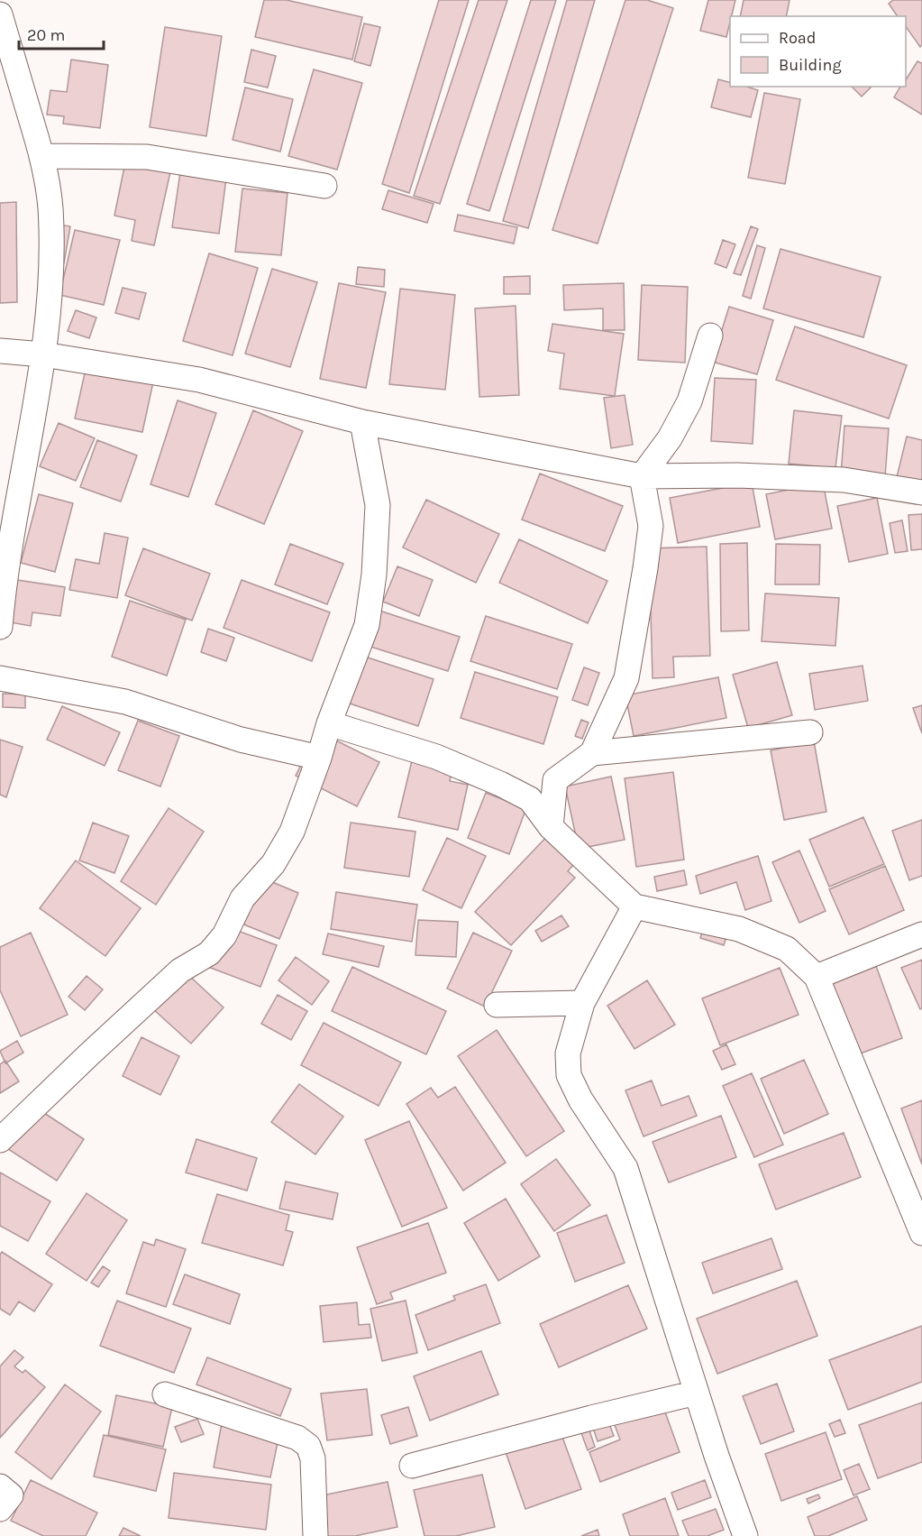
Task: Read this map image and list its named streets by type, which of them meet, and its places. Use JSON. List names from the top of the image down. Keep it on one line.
{"legend":["Road","Building"],"scale_bar":"20 m"}
